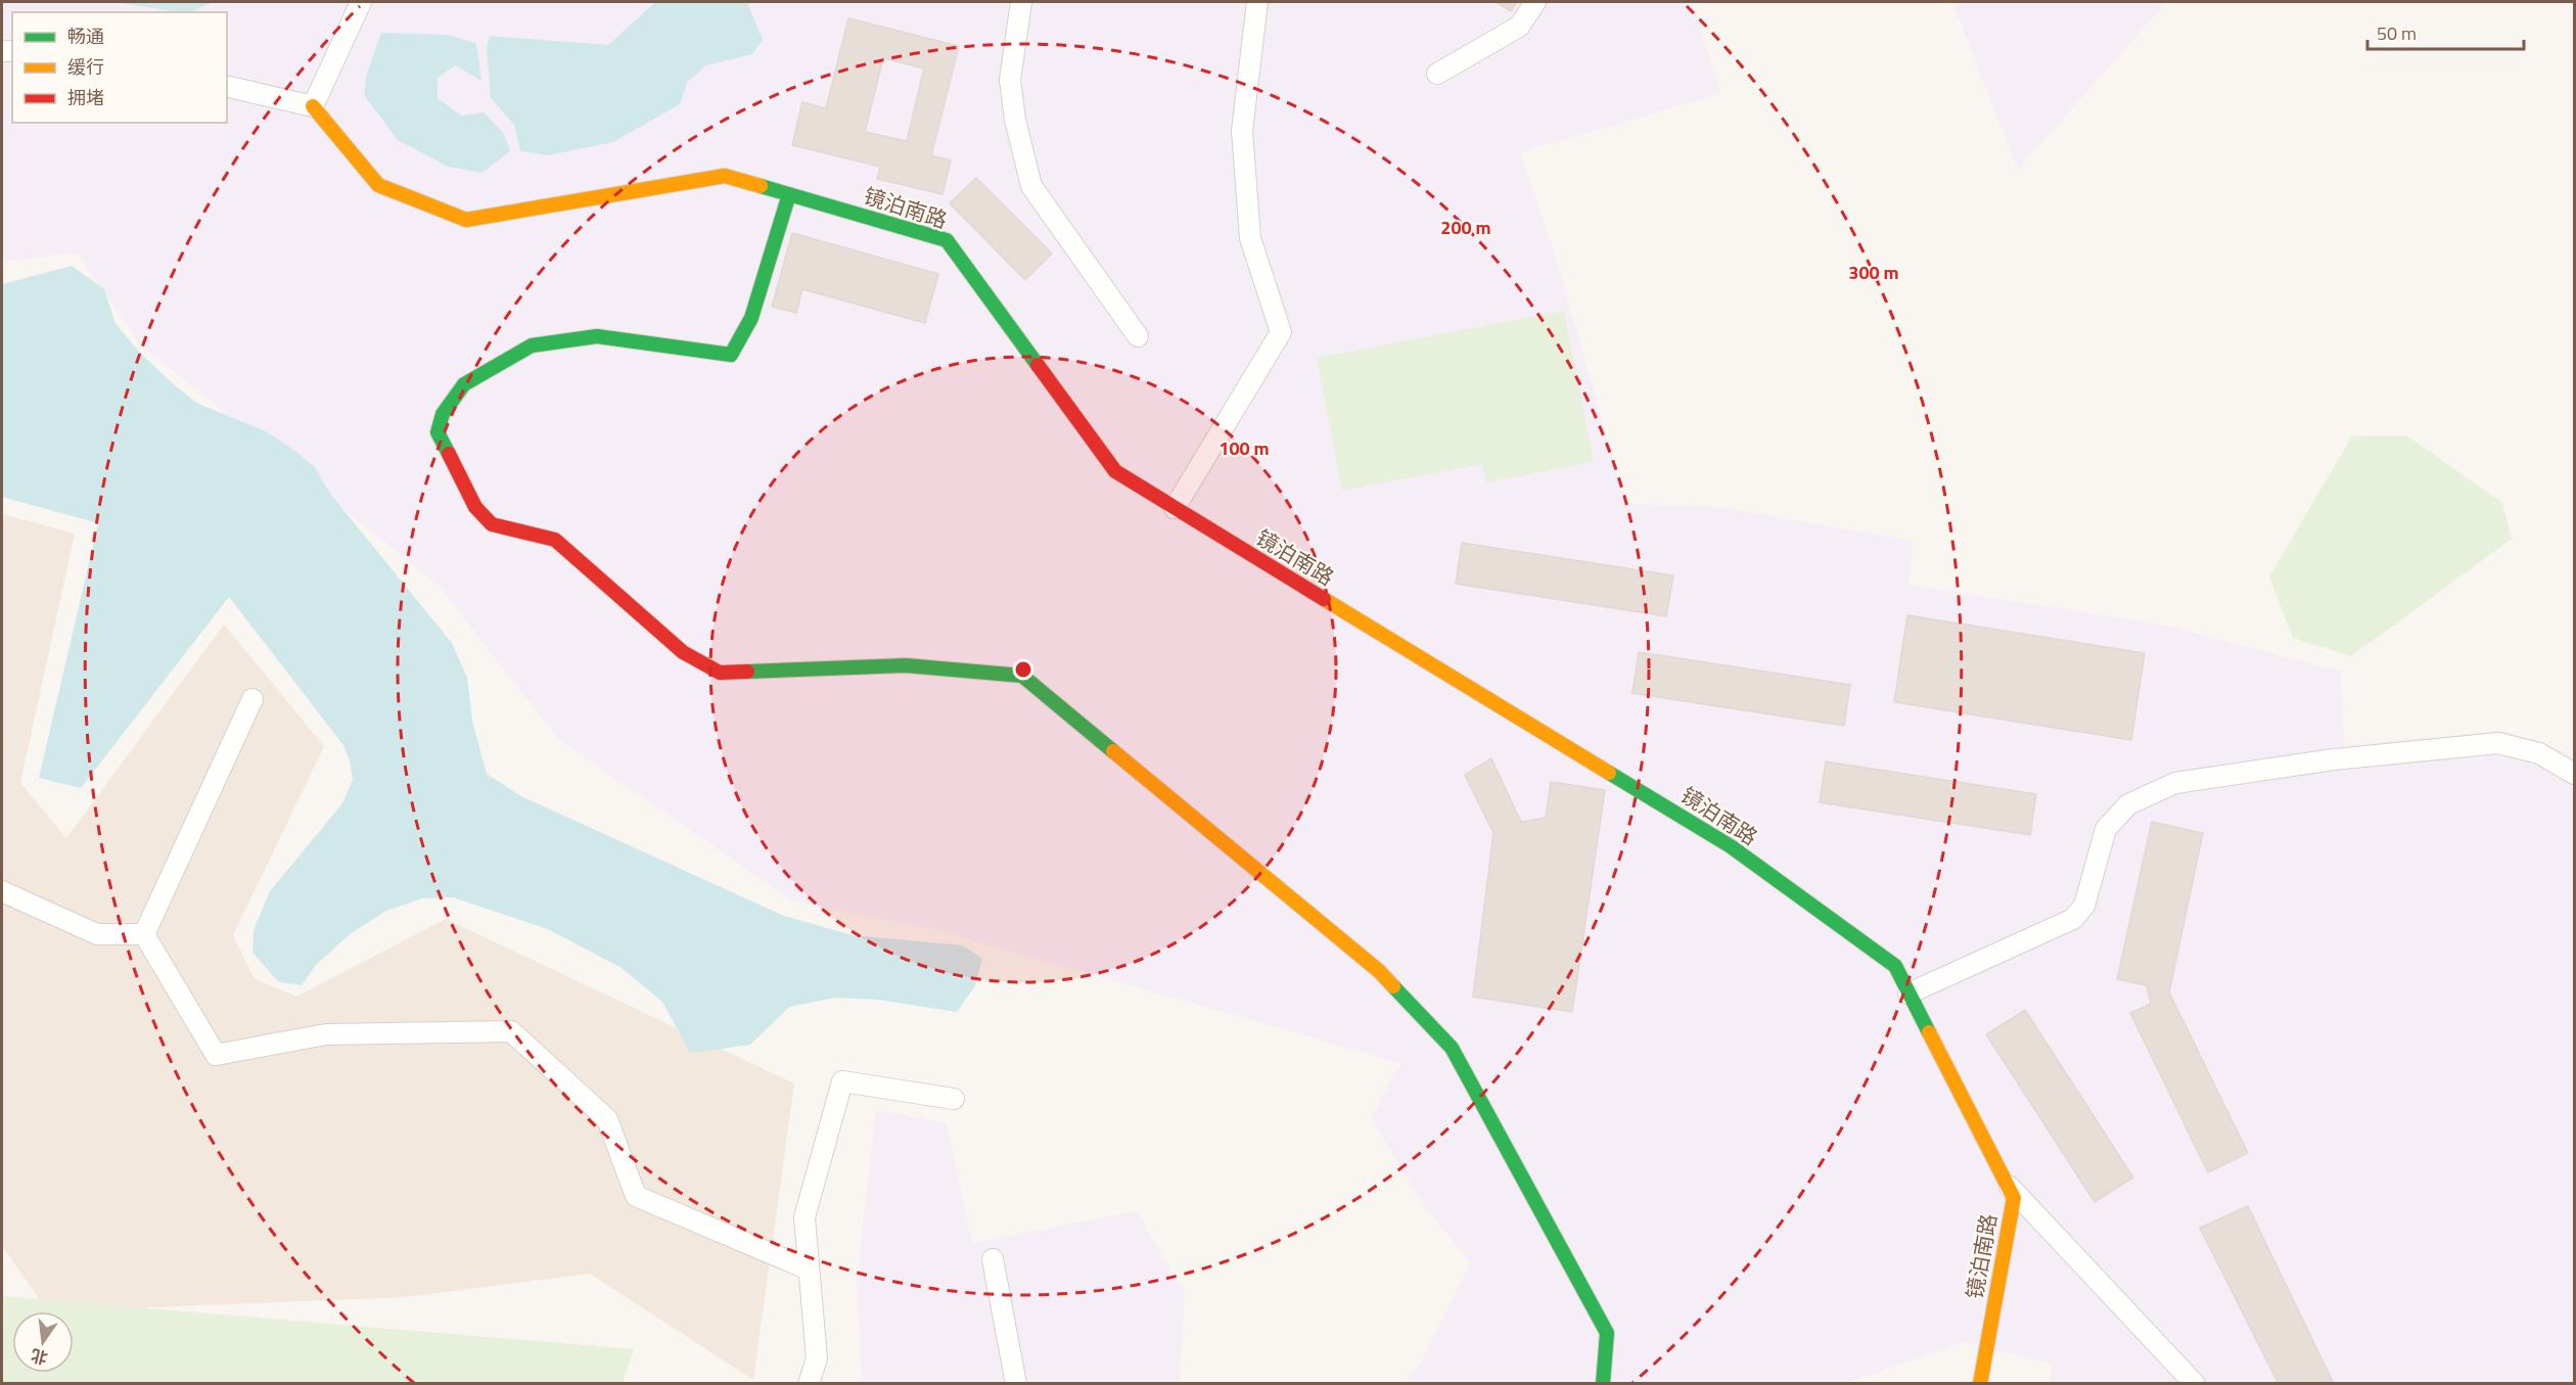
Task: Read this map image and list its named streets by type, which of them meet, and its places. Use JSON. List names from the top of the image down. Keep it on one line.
{"streets":{"street":["镜泊南路"]},"legend":["畅通","缓行","拥堵"],"scale_bar":"50 m","north":"bottom","rings":["200 m","300 m","100 m"]}
